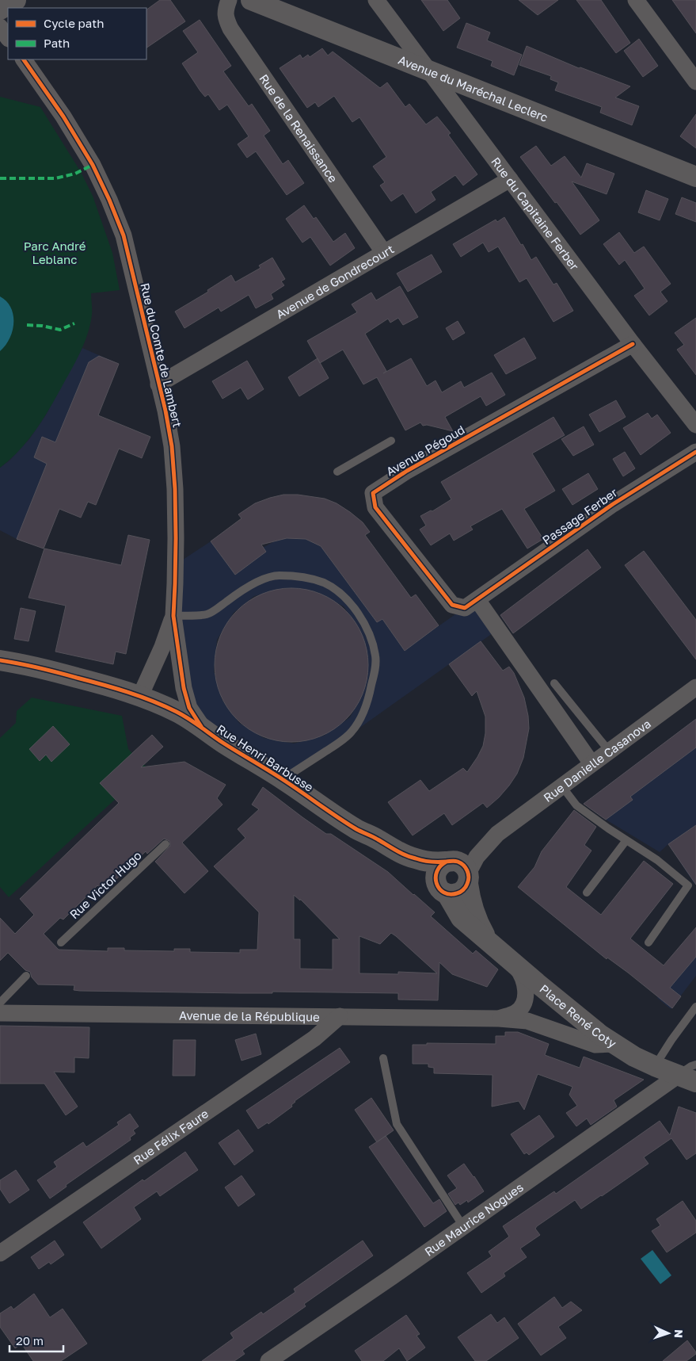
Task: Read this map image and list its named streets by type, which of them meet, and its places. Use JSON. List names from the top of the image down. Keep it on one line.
{"streets":{"street":["Avenue du Maréchal Leclerc","Rue de la Renaissance","Rue du Capitaine Ferber","Avenue de Gondrecourt","Rue du Comte de Lambert","Avenue Pégoud","Passage Ferber","Rue Henri Barbusse","Rue Danielle Casanova","Place René Coty","Avenue de la République","Rue Félix Faure","Rue Maurice Nogues"],"lane":["Rue Victor Hugo"]},"crossings":[["Avenue du Maréchal Leclerc","Rue du Capitaine Ferber"],["Rue de la Renaissance","Avenue de Gondrecourt"],["Rue du Capitaine Ferber","Avenue de Gondrecourt"],["Rue du Capitaine Ferber","Avenue Pégoud"],["Avenue de Gondrecourt","Rue du Comte de Lambert"],["Rue du Comte de Lambert","Rue Henri Barbusse"],["Avenue Pégoud","Passage Ferber"],["Rue Henri Barbusse","Rue Danielle Casanova"],["Place René Coty","Avenue de la République"],["Avenue de la République","Rue Félix Faure"]],"parks":["Parc André Leblanc"],"legend":["Cycle path","Path"],"scale_bar":"20 m","north":"right"}
